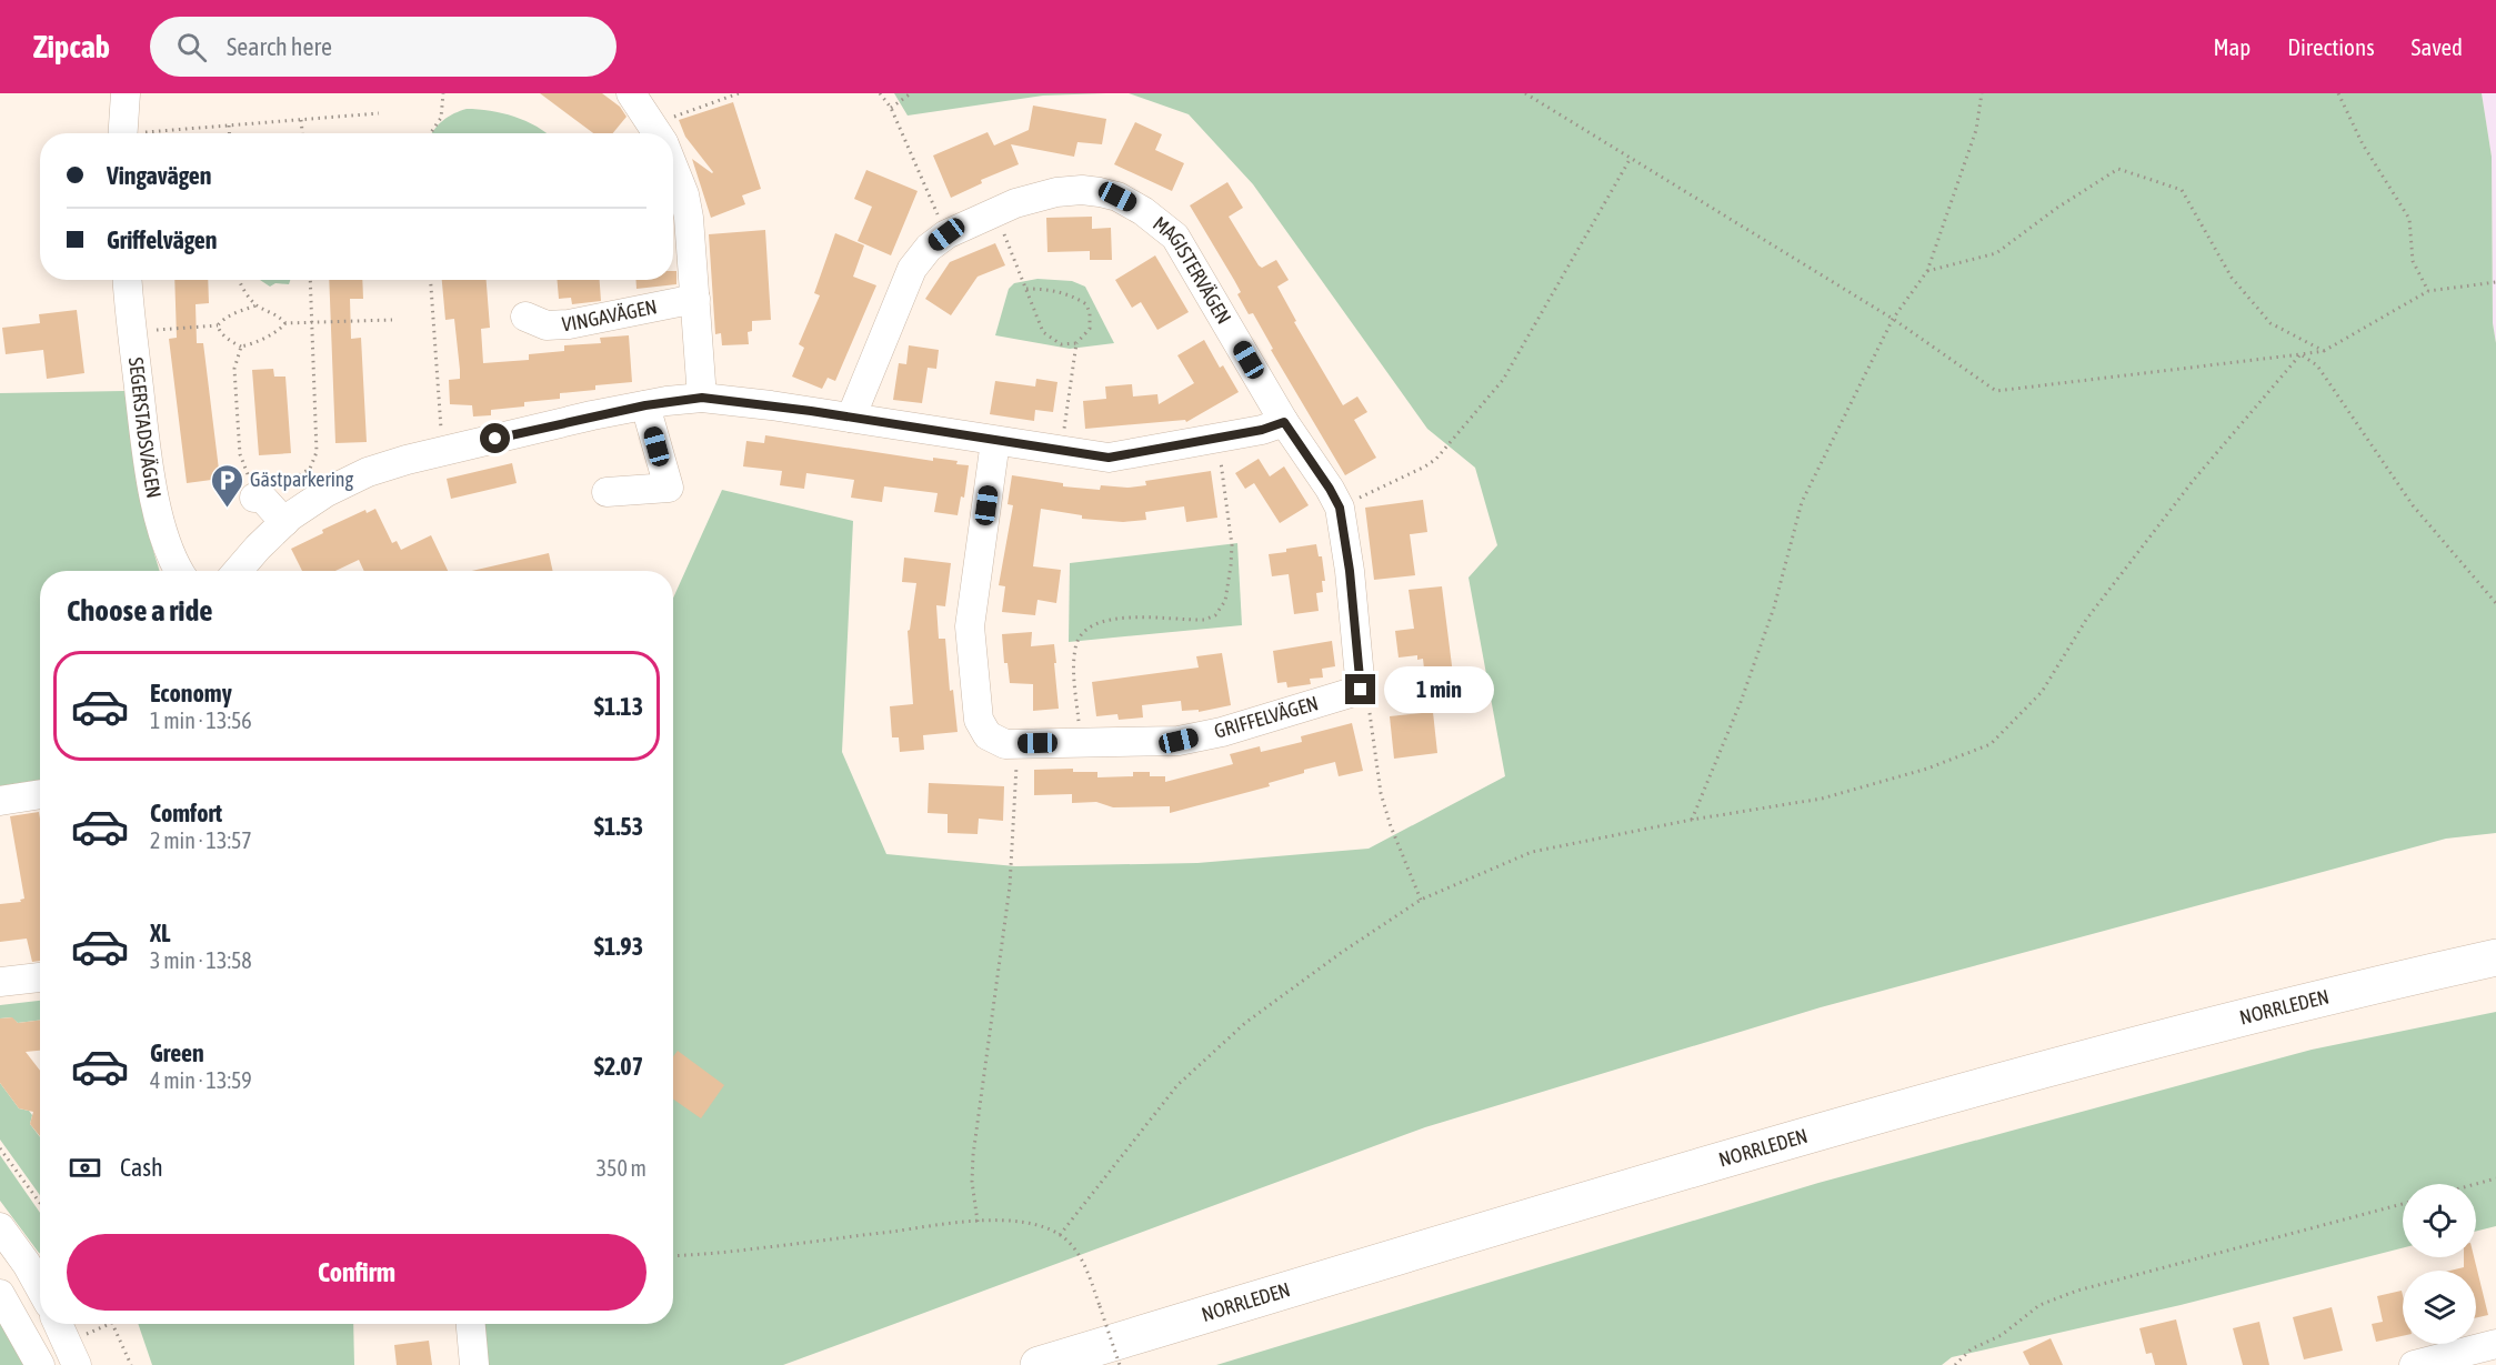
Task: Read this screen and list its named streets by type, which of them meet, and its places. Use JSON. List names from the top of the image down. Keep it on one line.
{"streets":{"highway":["NORRLEDEN"],"street":["MAGISTERVÄGEN","VINGAVÄGEN","SEGERSTADSVÄGEN","GRIFFELVÄGEN"]},"places":{"parking":["Gästparkering"]},"page":{"header":"Zipcab","search":"Search here","nav":["Map","Directions","Saved"],"banner":["Vingavägen","Griffelvägen"],"heading":"Choose a ride","list":[{"name":"Economy","note":"1 min · 13:56","value":"$1.13"},{"name":"Comfort","note":"2 min · 13:57","value":"$1.53"},{"name":"XL","note":"3 min · 13:58","value":"$1.93"},{"name":"Green","note":"4 min · 13:59","value":"$2.07"}],"bubble":"1 min","pay":["Cash","350 m"],"buttons":"Confirm"}}
